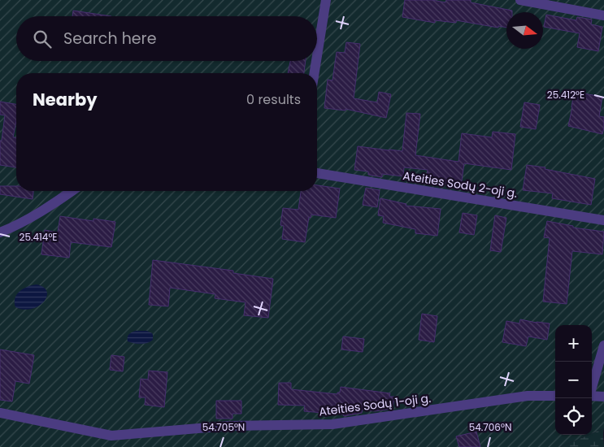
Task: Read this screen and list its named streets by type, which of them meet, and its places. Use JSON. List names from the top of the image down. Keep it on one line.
{"streets":{"street":["Ateities Sodų 2-oji g.","Ateities Sodų 1-oji g."]},"north":"right","page":{"search":"Search here","heading":["Nearby","0 results"],"map_buttons":["+","−"]},"coordinates":["25.412°E","25.414°E","54.705°N","54.706°N"]}
